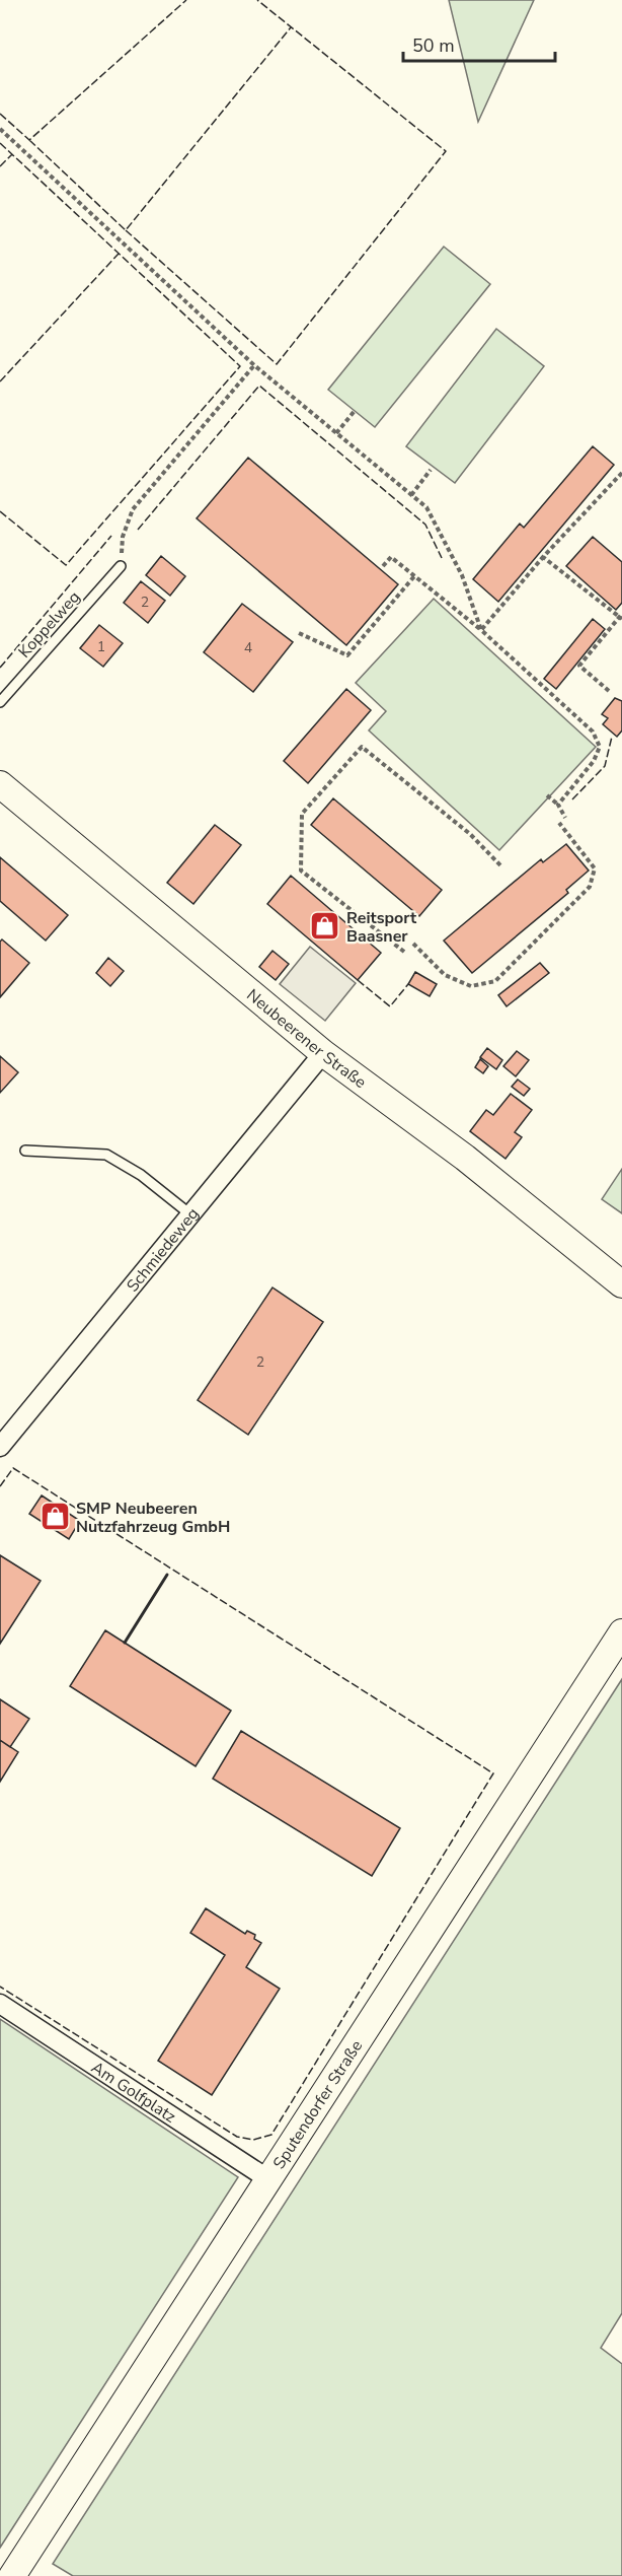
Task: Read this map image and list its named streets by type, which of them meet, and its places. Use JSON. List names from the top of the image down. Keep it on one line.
{"streets":{"main road":["Neubeerener Straße","Sputendorfer Straße"],"street":["Schmiedeweg","Am Golfplatz"],"lane":["Koppelweg"]},"crossings":[["Neubeerener Straße","Schmiedeweg"],["Am Golfplatz","Sputendorfer Straße"]],"places":{"shop":["Reitsport Baasner","SMP Neubeeren Nutzfahrzeug GmbH"]},"house_numbers":["2","1","4","2"],"scale_bar":"50 m"}
